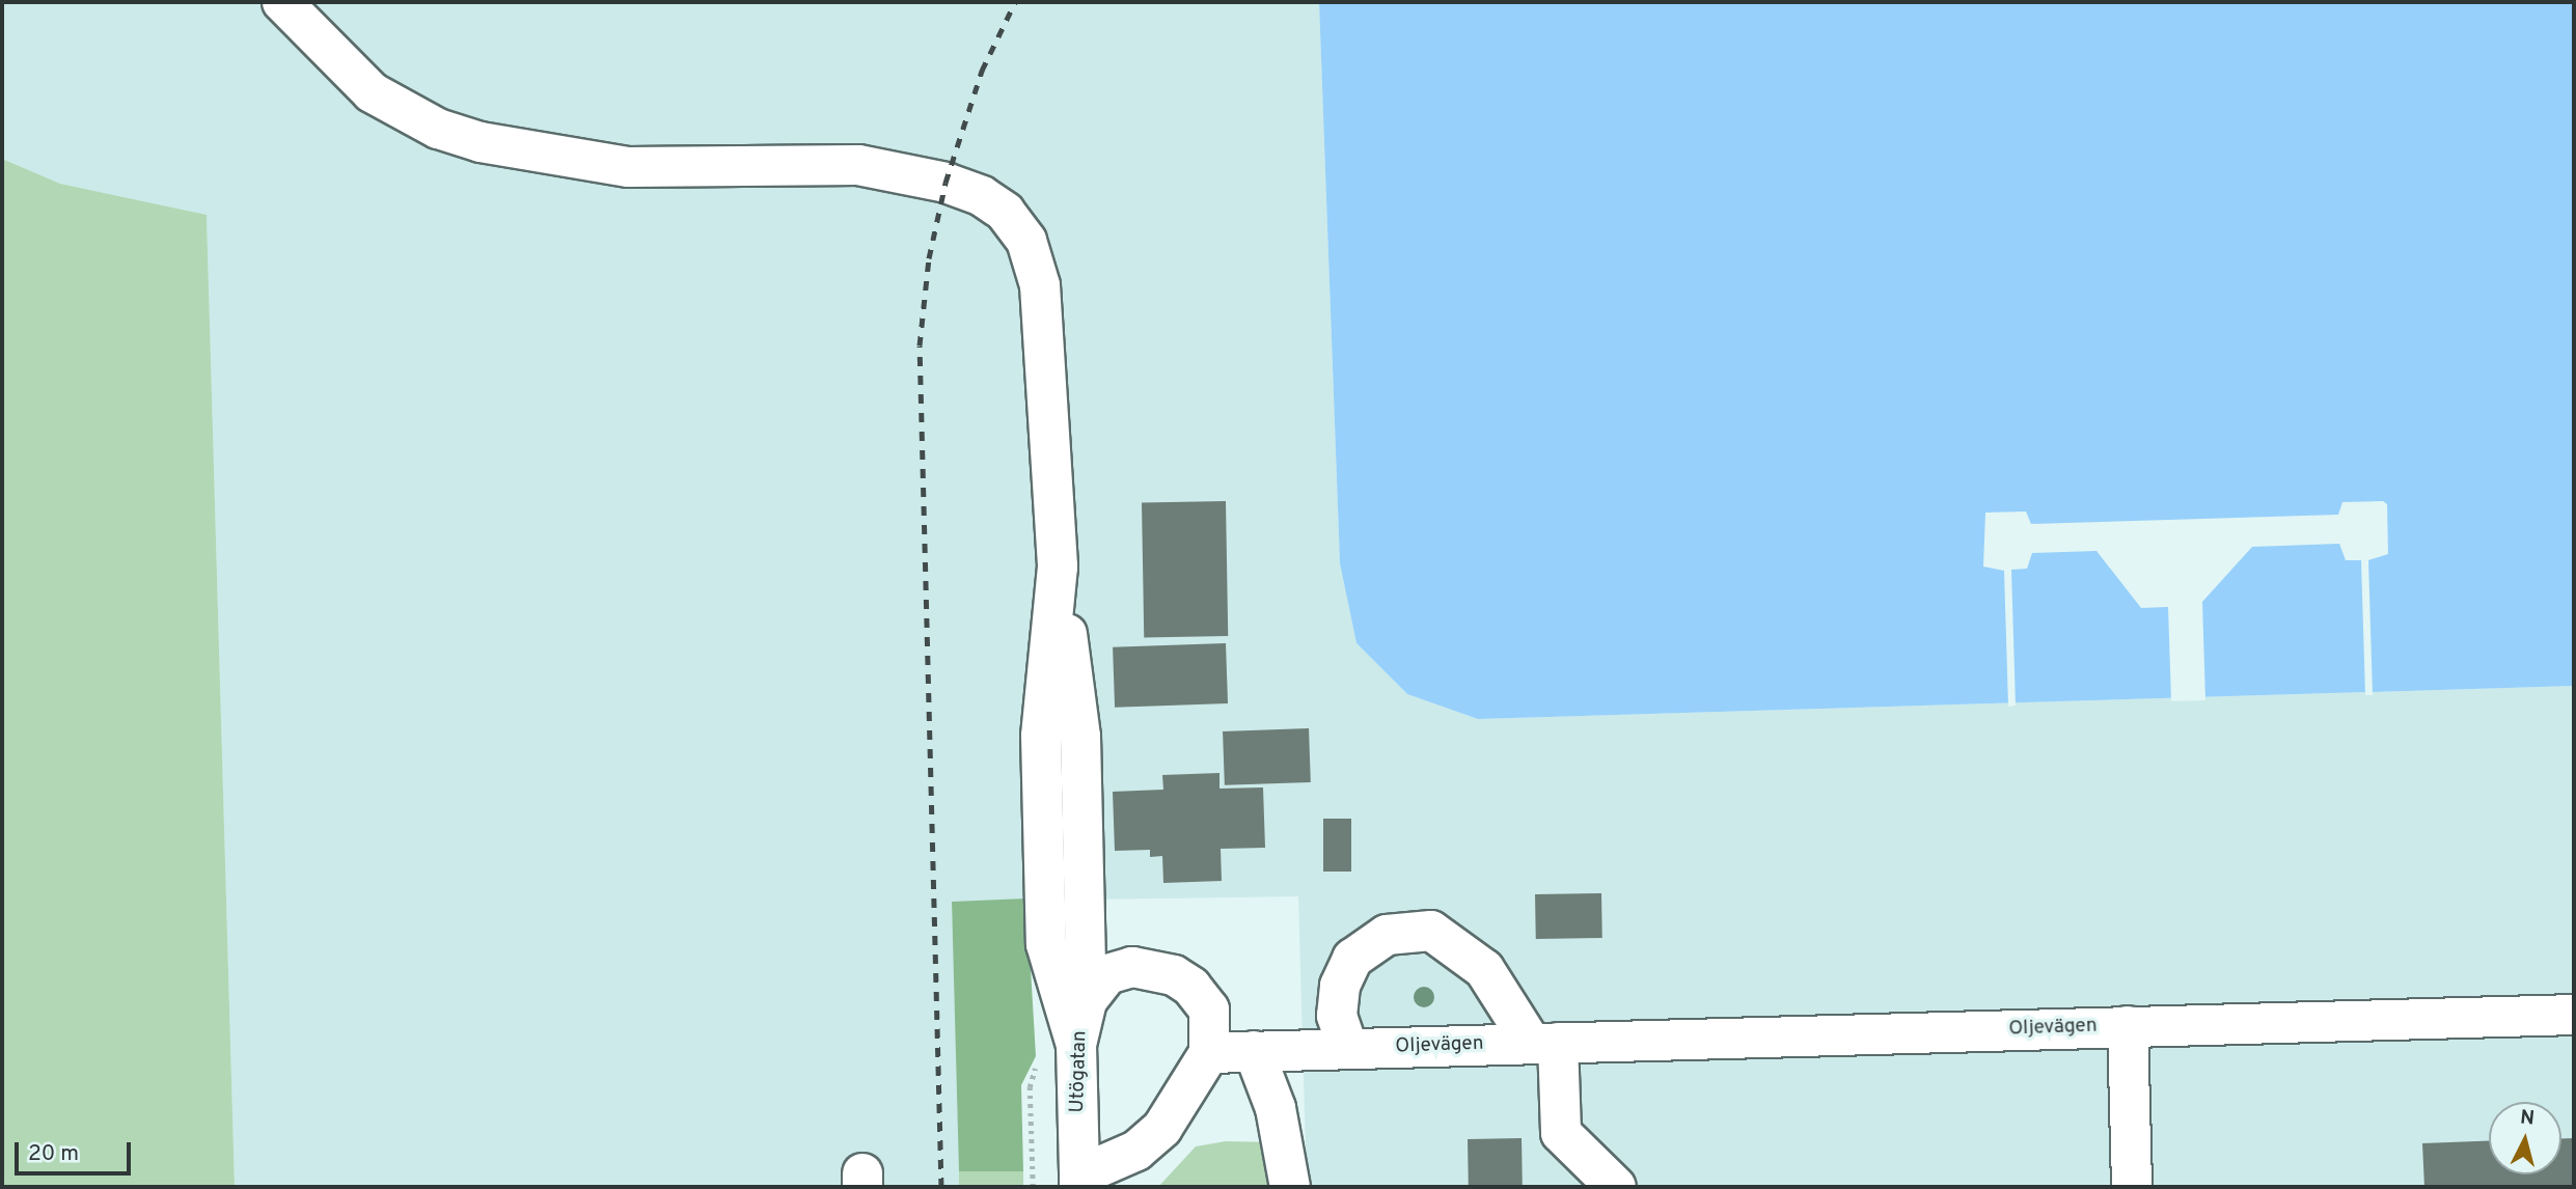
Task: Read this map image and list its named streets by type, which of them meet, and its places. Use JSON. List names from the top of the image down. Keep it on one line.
{"streets":{"street":["Oljevägen","Utögatan"]},"crossings":[["Oljevägen","Utögatan"]],"scale_bar":"20 m","north":"top"}
